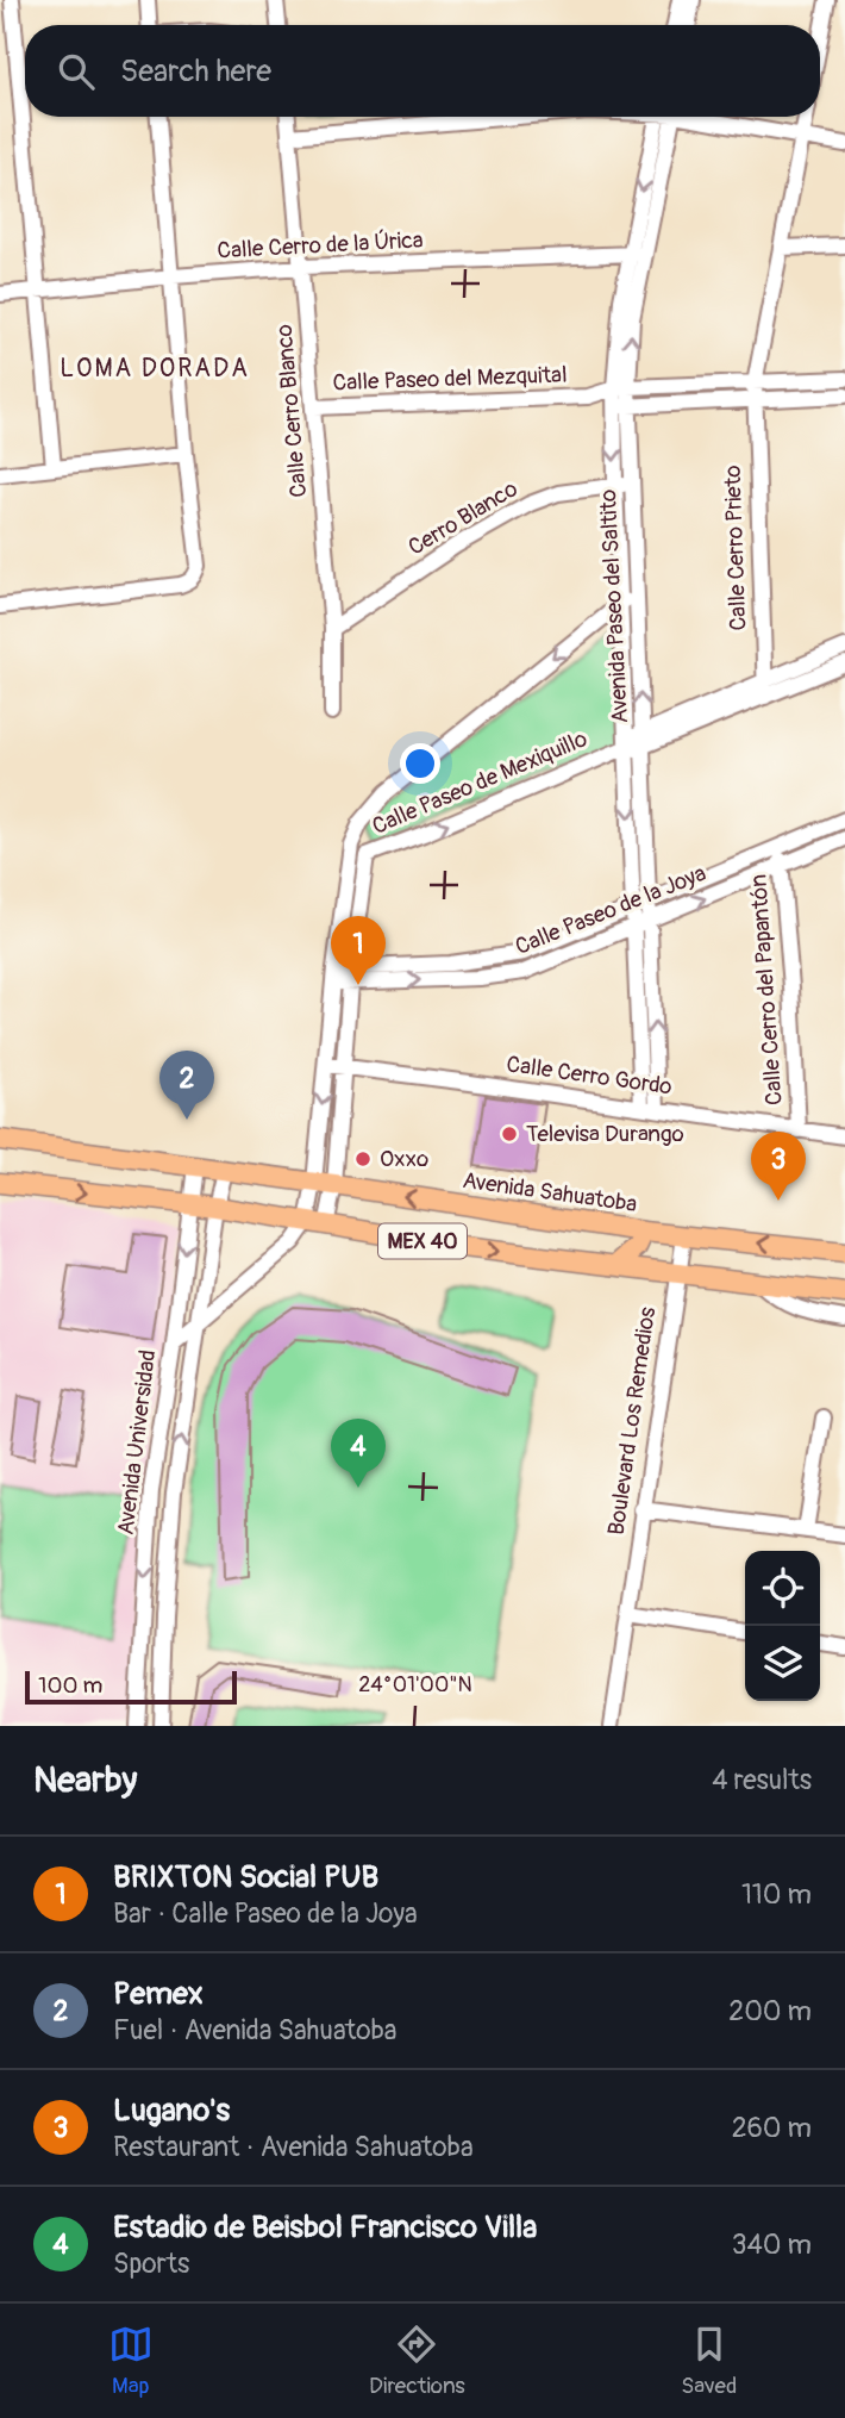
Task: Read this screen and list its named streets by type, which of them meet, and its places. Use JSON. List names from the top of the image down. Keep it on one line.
{"streets":{"main road":["Avenida Sahuatoba","MEX 40"],"street":["Calle Cerro de la Úrica","Calle Paseo del Mezquital","Calle Cerro Blanco","Cerro Blanco","Calle Cerro Prieto","Avenida Paseo del Saltito","Calle Paseo de Mexiquillo","Calle Paseo de la Joya","Calle Cerro del Papantón","Calle Cerro Gordo","Boulevard Los Remedios","Avenida Universidad"]},"crossings":[["Calle Cerro de la Úrica","Calle Cerro Blanco"],["Calle Cerro de la Úrica","Avenida Paseo del Saltito"],["Calle Paseo del Mezquital","Calle Cerro Blanco"],["Calle Paseo del Mezquital","Calle Cerro Prieto"],["Calle Paseo del Mezquital","Avenida Paseo del Saltito"],["Calle Cerro Blanco","Cerro Blanco"],["Cerro Blanco","Avenida Paseo del Saltito"],["Calle Cerro Prieto","Calle Paseo de Mexiquillo"],["Avenida Paseo del Saltito","Calle Paseo de Mexiquillo"],["Avenida Paseo del Saltito","Calle Paseo de la Joya"],["Avenida Paseo del Saltito","Calle Cerro Gordo"],["Calle Paseo de la Joya","Calle Cerro del Papantón"],["Calle Cerro del Papantón","Calle Cerro Gordo"],["Avenida Sahuatoba","Boulevard Los Remedios"],["Avenida Sahuatoba","Avenida Universidad"],["MEX 40","Boulevard Los Remedios"],["MEX 40","Avenida Universidad"]],"districts":["LOMA DORADA"],"places":["Televisa Durango","Oxxo"],"scale_bar":"100 m","page":{"search":"Search here","pins":["1","2","3","4"],"scale":"100 m","heading":["Nearby","4 results"],"list":[{"mark":"1","name":"BRIXTON Social PUB","note":"Bar · Calle Paseo de la Joya","value":"110 m"},{"mark":"2","name":"Pemex","note":"Fuel · Avenida Sahuatoba","value":"200 m"},{"mark":"3","name":"Lugano's","note":"Restaurant · Avenida Sahuatoba","value":"260 m"},{"mark":"4","name":"Estadio de Beisbol Francisco Villa","note":"Sports","value":"340 m"}],"nav":["Map","Directions","Saved"]},"coordinates":["24°01'00\"N"]}
